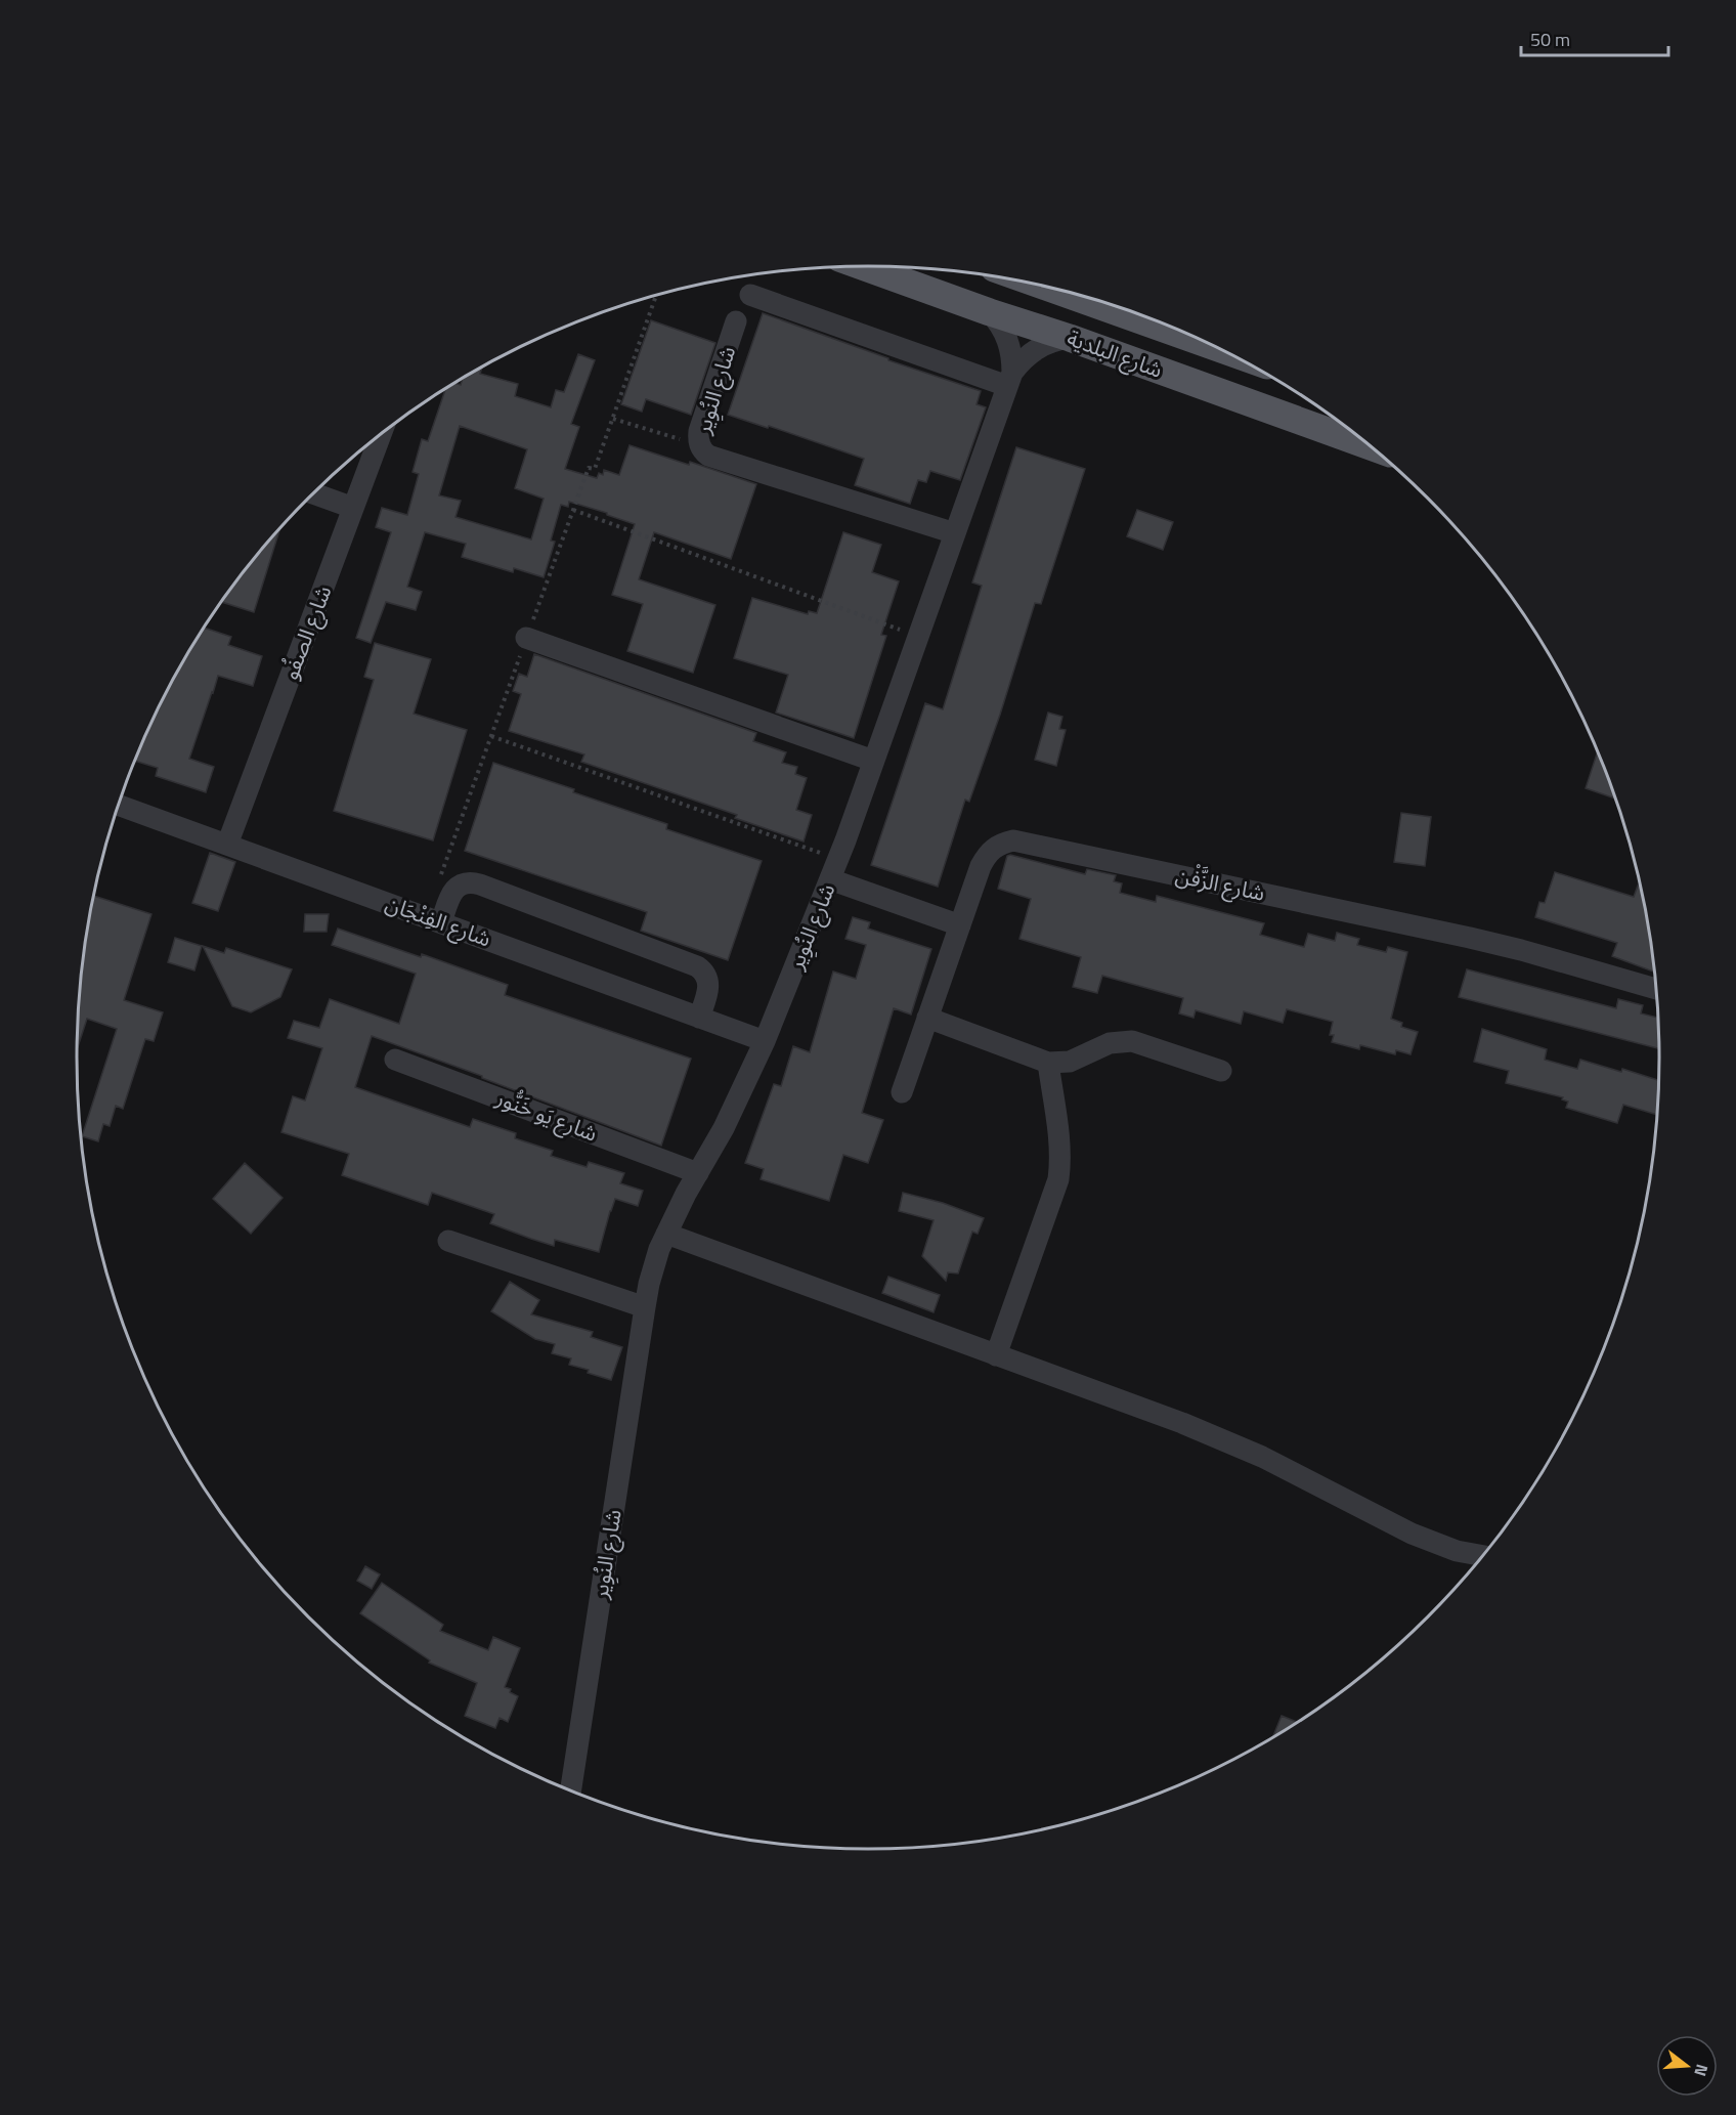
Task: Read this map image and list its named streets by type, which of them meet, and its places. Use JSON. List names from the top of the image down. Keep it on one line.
{"streets":{"main road":["شارع البلدية"],"street":["شارع النُوِير","شارع الصفُو","شارع الزَّفْن","شارع الفِنْجَان","شارع يَو خَنُّور"]},"crossings":[["شارع البلدية","شارع النُوِير"],["شارع النُوِير","شارع الفِنْجَان"],["شارع النُوِير","شارع يَو خَنُّور"],["شارع الصفُو","شارع الفِنْجَان"]],"scale_bar":"50 m","north":"right"}
